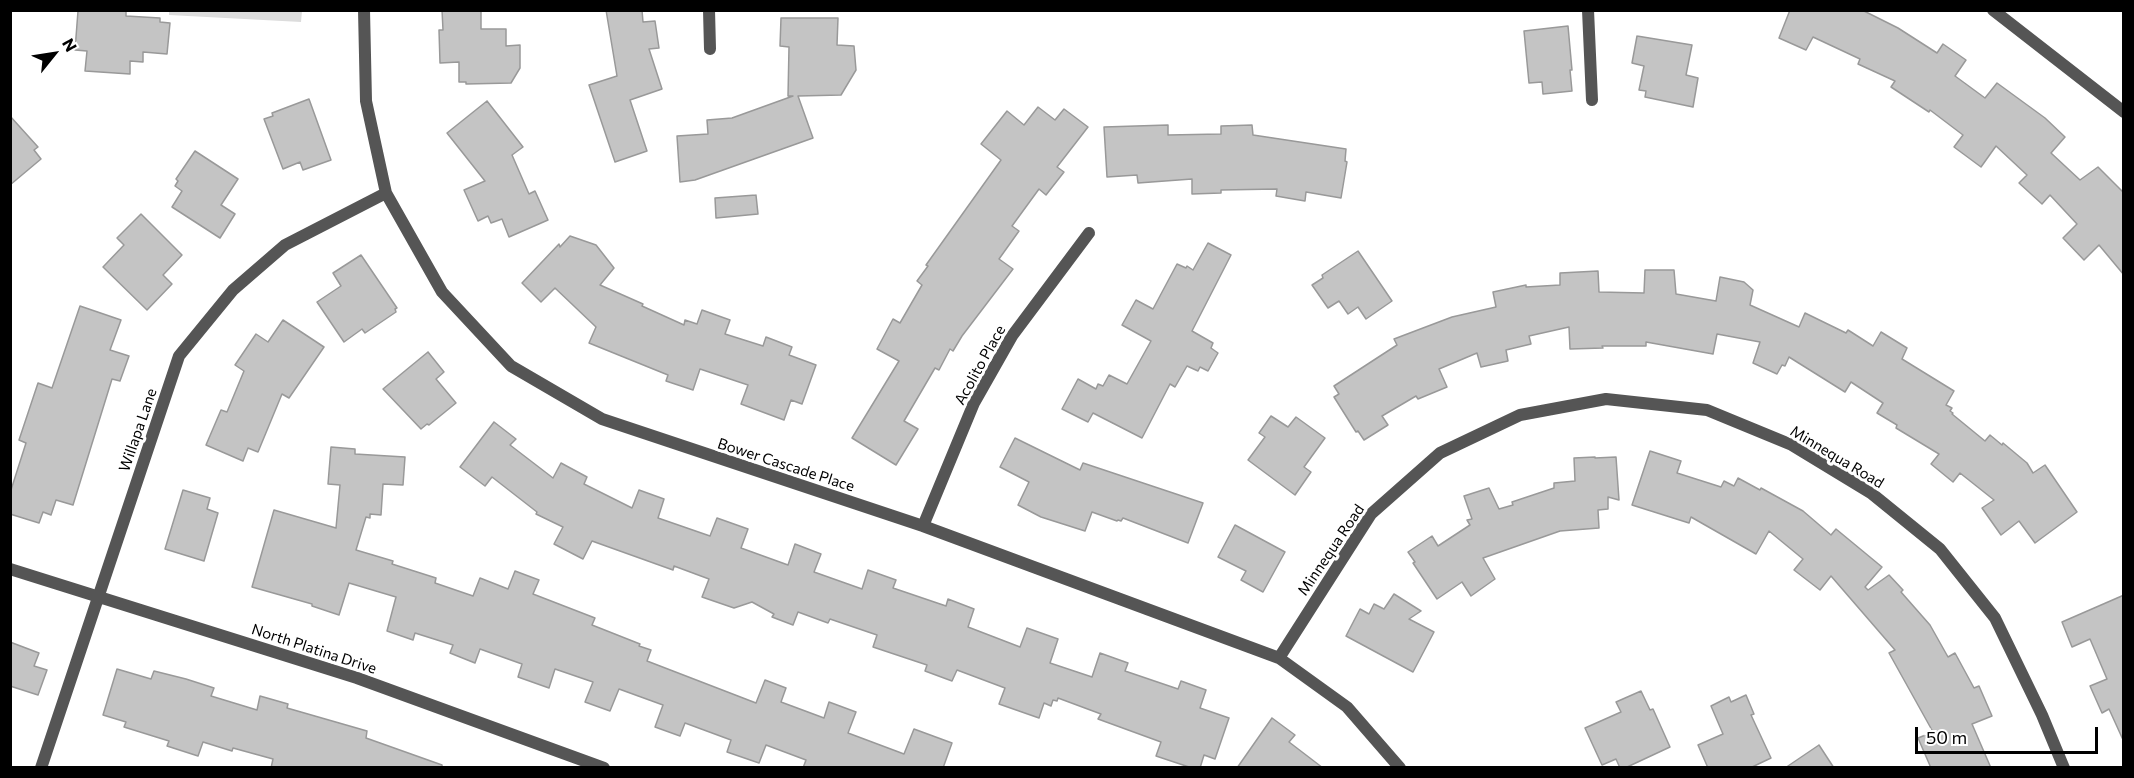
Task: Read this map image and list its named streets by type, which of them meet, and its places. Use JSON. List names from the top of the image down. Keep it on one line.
{"streets":{"street":["Acolito Place","Willapa Lane","Minnequa Road","Bower Cascade Place","North Platina Drive"]},"crossings":[["Acolito Place","Bower Cascade Place"],["Willapa Lane","Bower Cascade Place"],["Willapa Lane","North Platina Drive"],["Minnequa Road","Bower Cascade Place"]],"scale_bar":"50 m","north":"top right"}
